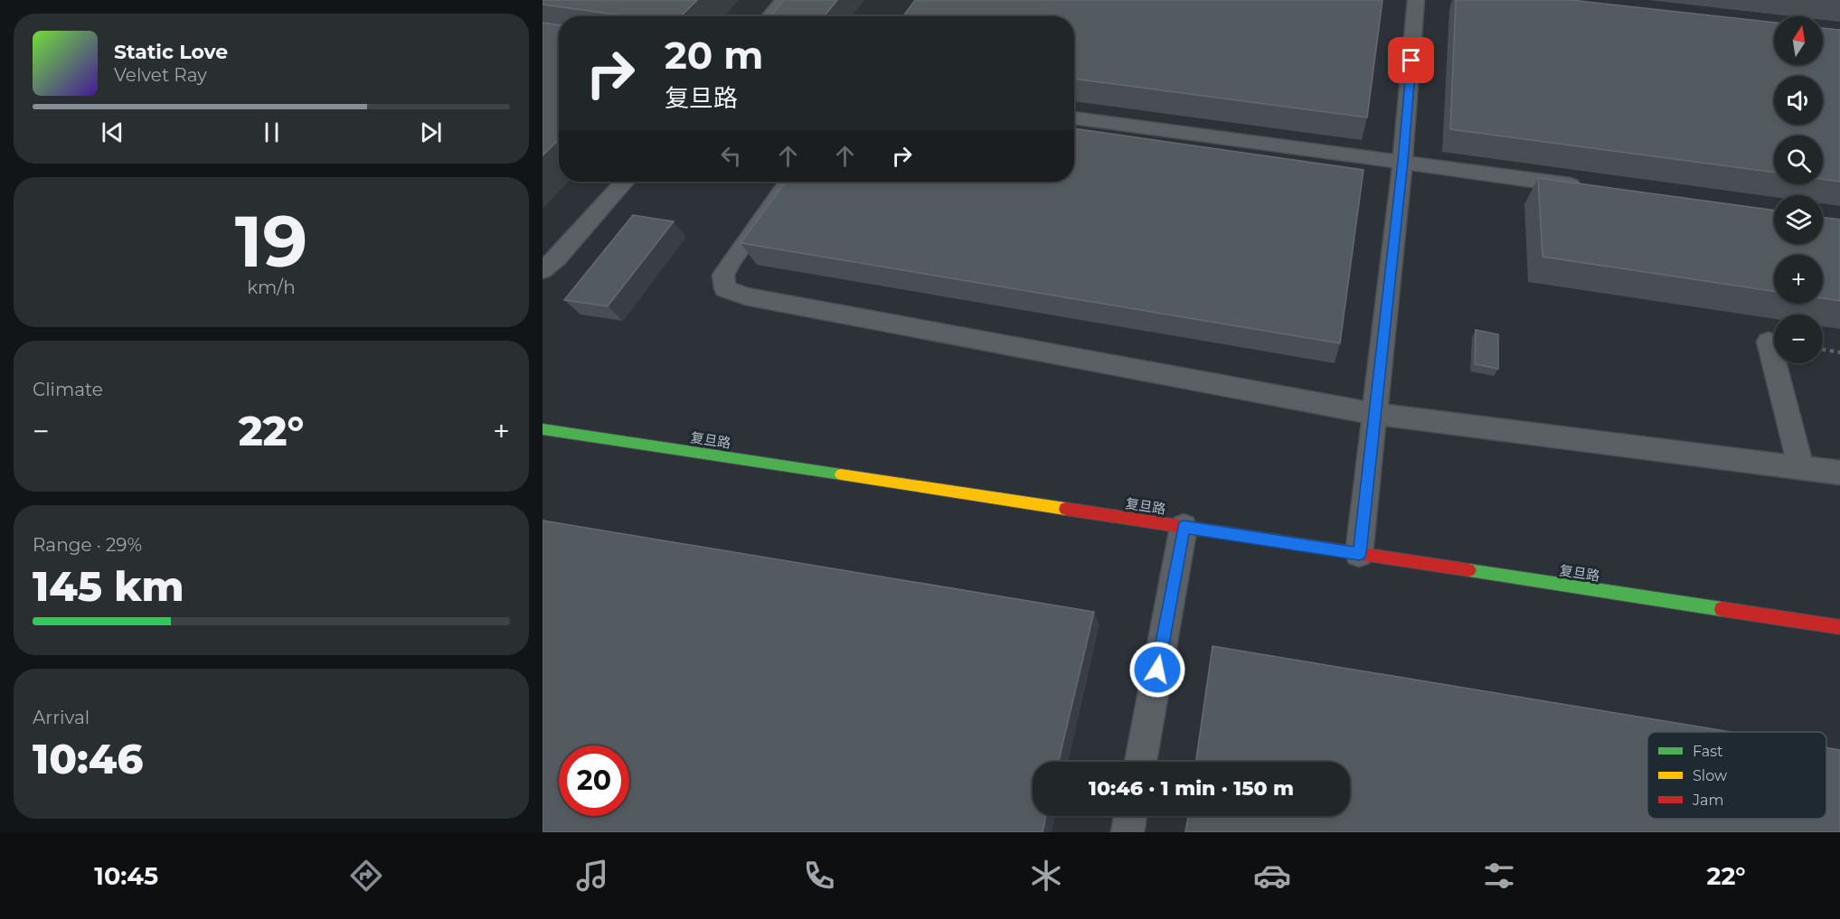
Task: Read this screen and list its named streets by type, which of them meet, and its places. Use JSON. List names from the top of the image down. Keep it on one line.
{"streets":{"street":["复旦路"]},"legend":["Fast","Slow","Jam"],"north":"top","page":{"map_buttons":["+","−"],"turn":["20 m","复旦路"],"song":["Static Love","Velvet Ray"],"tile":[["19","km/h"],"Climate",["Range · 29%","145 km"],["Arrival","10:46"]],"heat":["−","22°","+"],"limit":"20","trip":"10:46 · 1 min · 150 m","tabs":["10:45","22°"]}}
